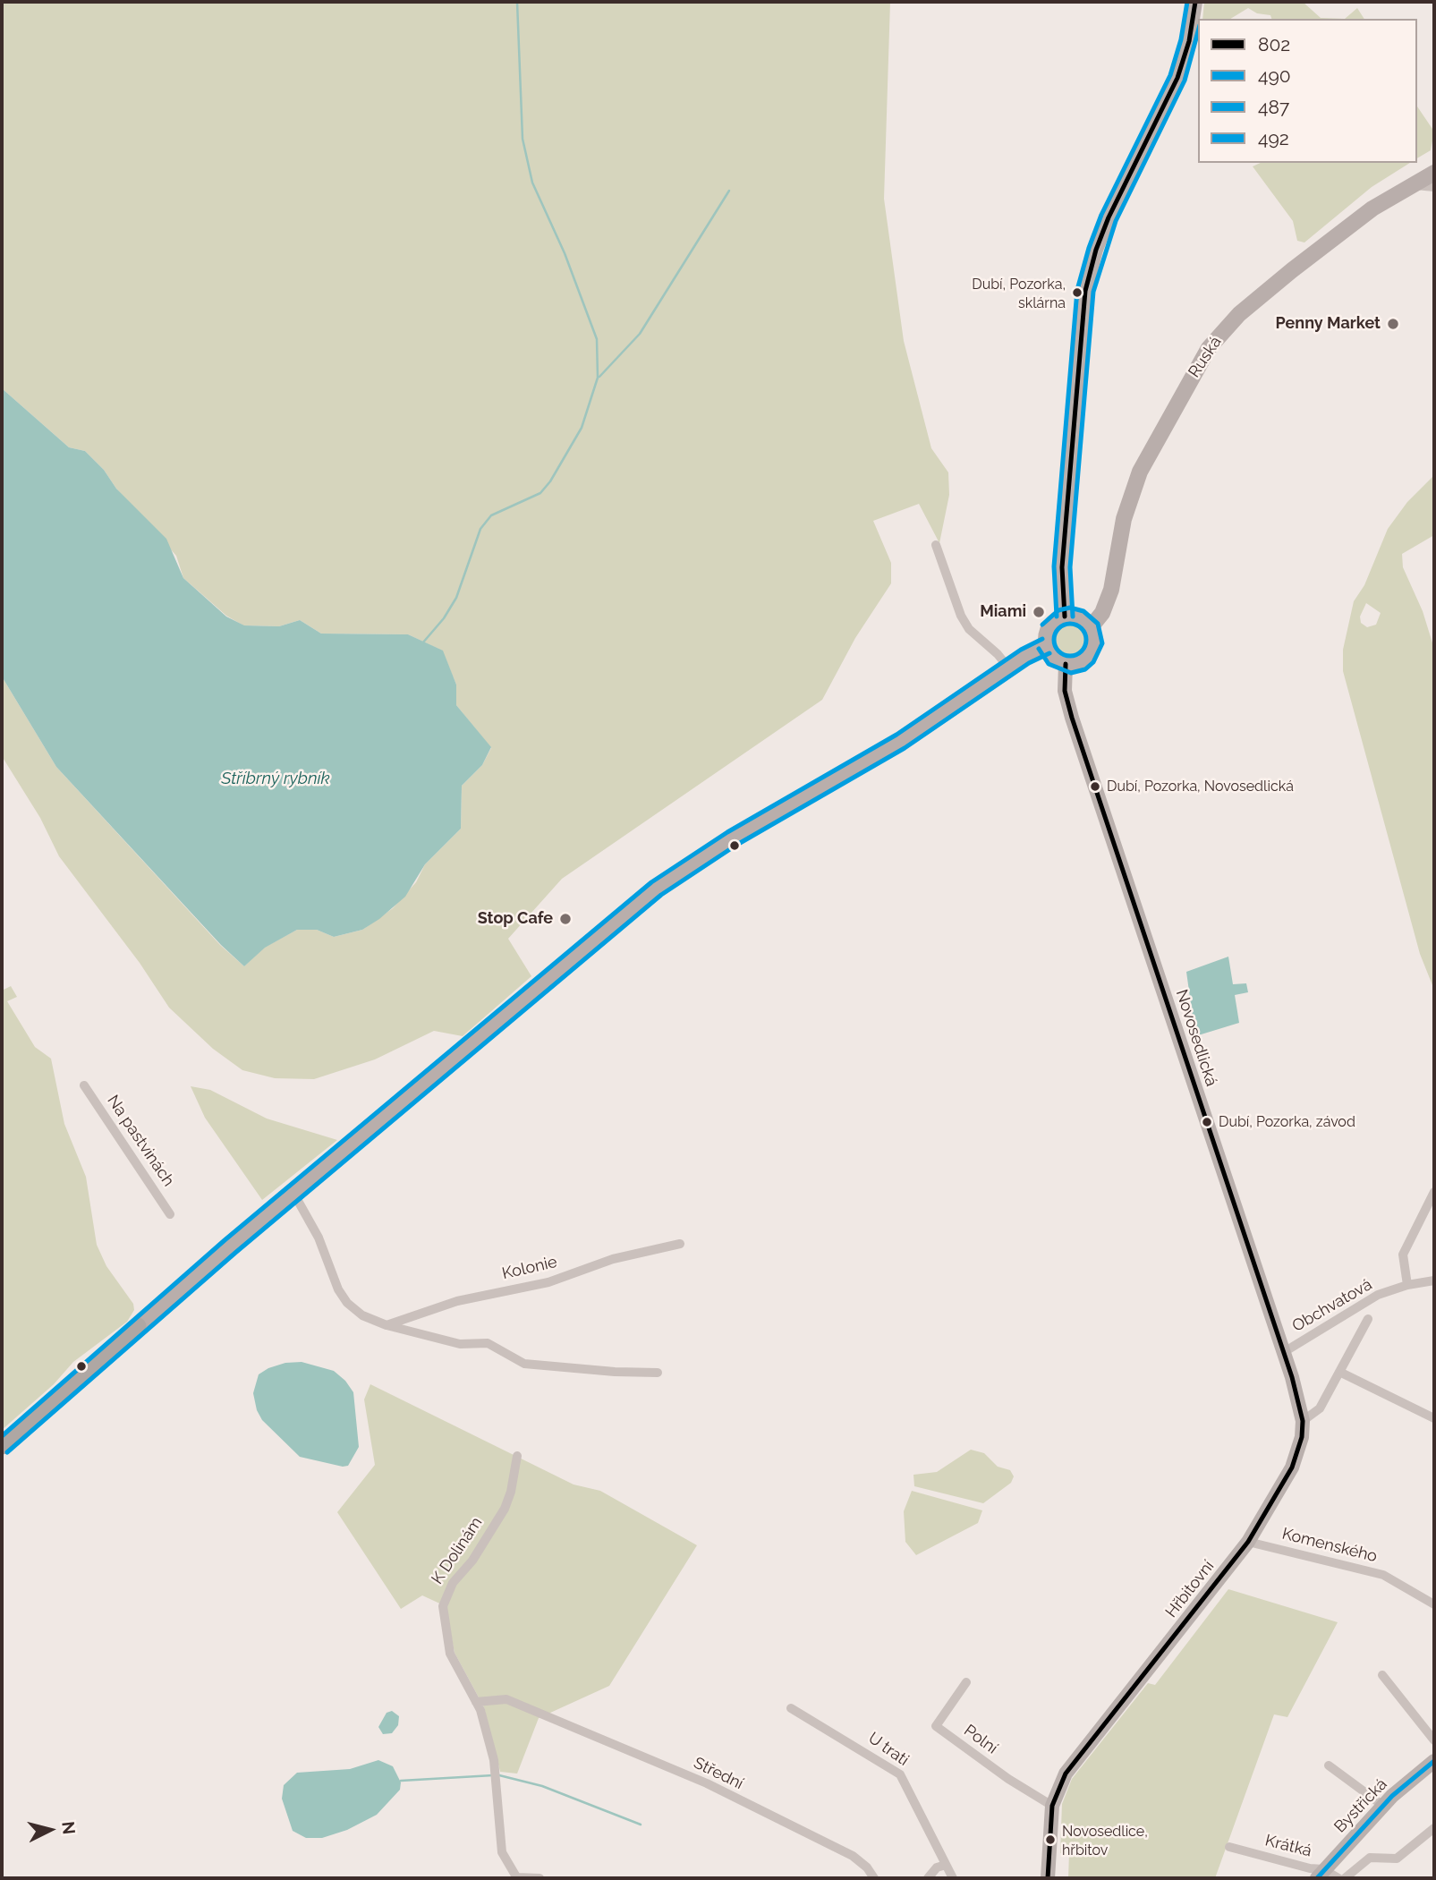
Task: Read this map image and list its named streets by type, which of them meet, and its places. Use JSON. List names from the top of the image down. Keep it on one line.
{"streets":{"main road":["Ruská"],"street":["Novosedlická","Na pastvinách","Kolonie","Obchvatová","Komenského","K Dolinám","Hřbitovní","Polní","U trati","Střední","Bystřická","Krátká"]},"crossings":[["Ruská","Novosedlická"],["Novosedlická","Obchvatová"],["Novosedlická","Hřbitovní"],["Komenského","Hřbitovní"],["K Dolinám","Střední"],["Hřbitovní","Polní"],["Bystřická","Krátká"]],"water":["Stříbrný rybník"],"places":["Dubí, Pozorka, sklárna","Penny Market","Miami","Dubí, Pozorka, Novosedlická","Stop Cafe","Dubí, Pozorka, závod","Novosedlice, hřbitov"],"lines":["transit line 802","transit line 487","transit line 490","transit line 492"],"legend":["802","490","487","492"],"north":"right"}
